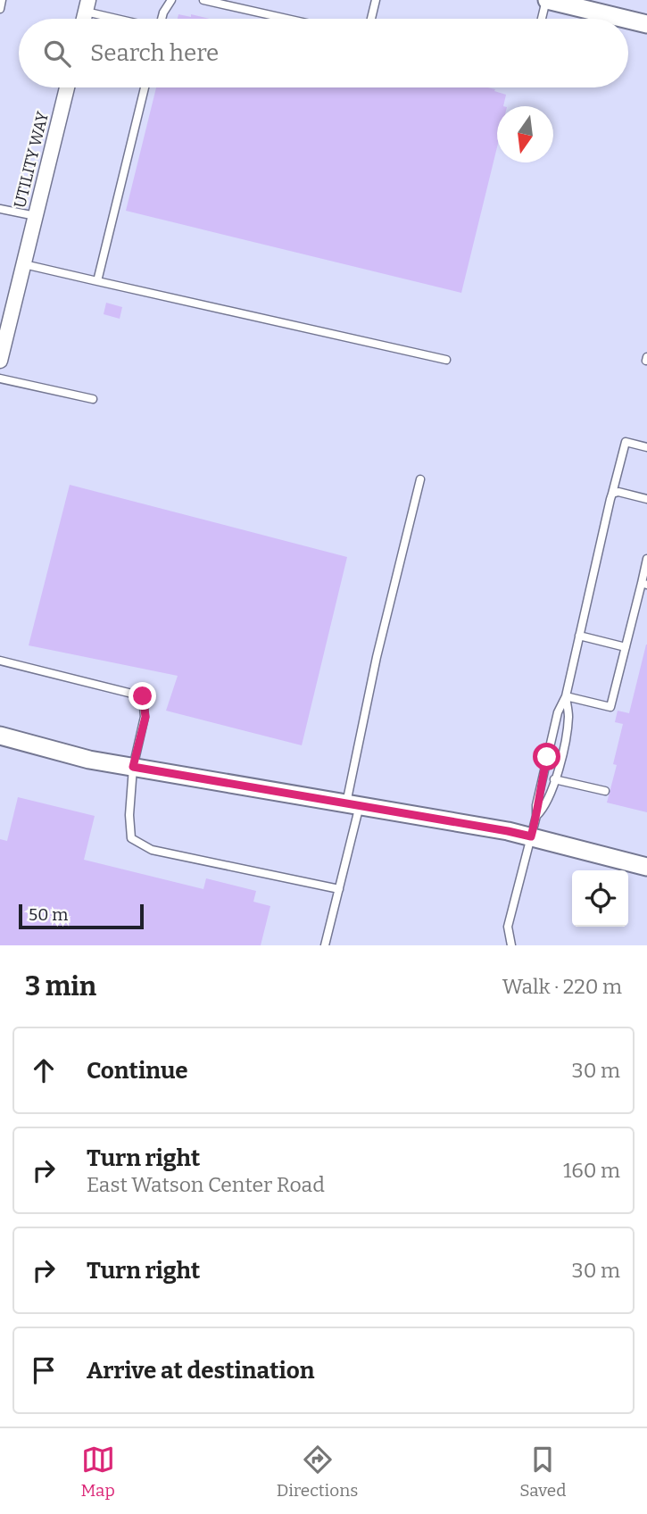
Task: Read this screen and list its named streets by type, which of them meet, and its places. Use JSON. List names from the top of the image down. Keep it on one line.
{"streets":{"street":["UTILITY WAY"]},"scale_bar":"50 m","north":"bottom","page":{"search":"Search here","scale":"50 m","heading":["3 min","Walk · 220 m"],"list":[["Continue","30 m"],["Turn right","East Watson Center Road","160 m"],["Turn right","30 m"],"Arrive at destination"],"nav":["Map","Directions","Saved"]}}
